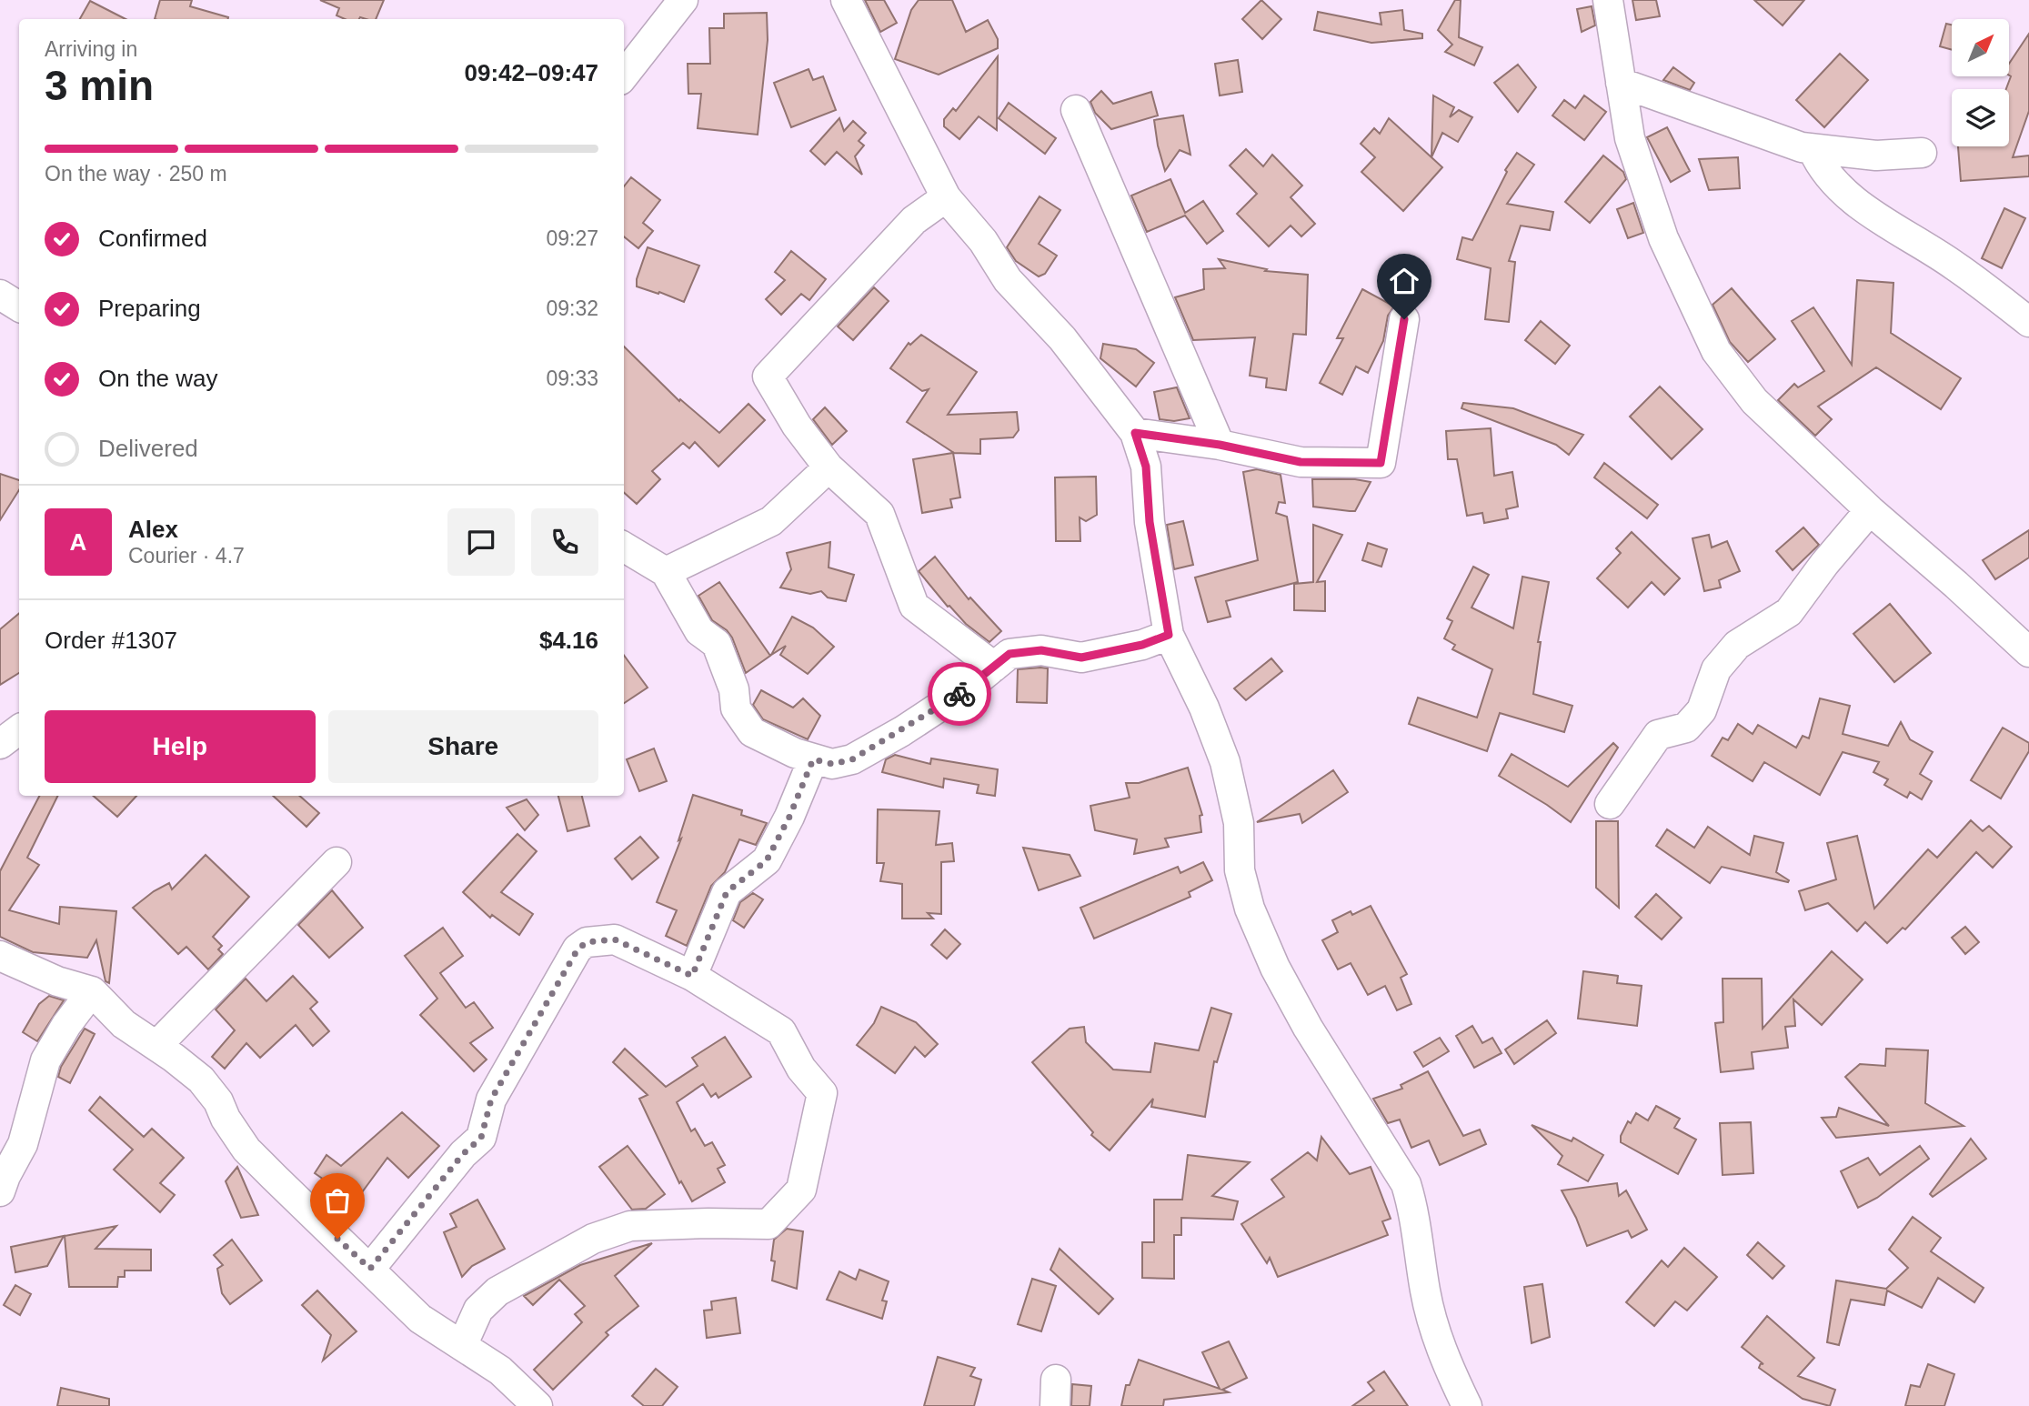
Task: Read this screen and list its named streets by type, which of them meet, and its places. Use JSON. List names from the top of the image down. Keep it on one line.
{"north":"top right","page":{"heading":["3 min","Arriving in","09:42–09:47"],"panel":["Alex","Courier · 4.7","Order #1307","$4.16"],"bar":"On the way · 250 m","list":[["Confirmed","09:27"],["Preparing","09:32"],["On the way","09:33"],"Delivered"],"round":"A","buttons":["Help","Share"]}}
